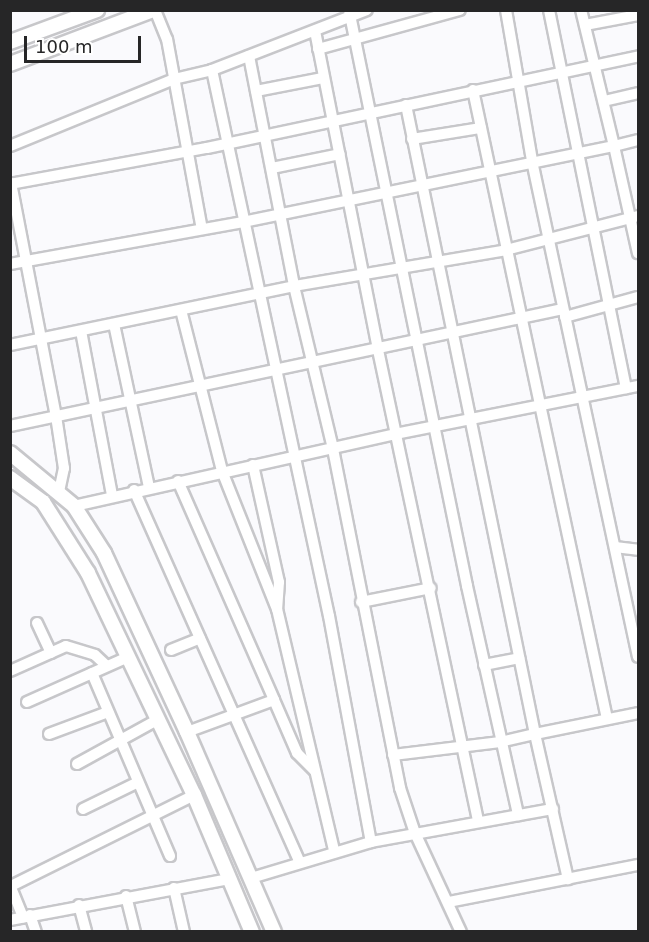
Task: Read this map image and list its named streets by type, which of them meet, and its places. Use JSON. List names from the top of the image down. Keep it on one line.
{"scale_bar":"100 m"}
